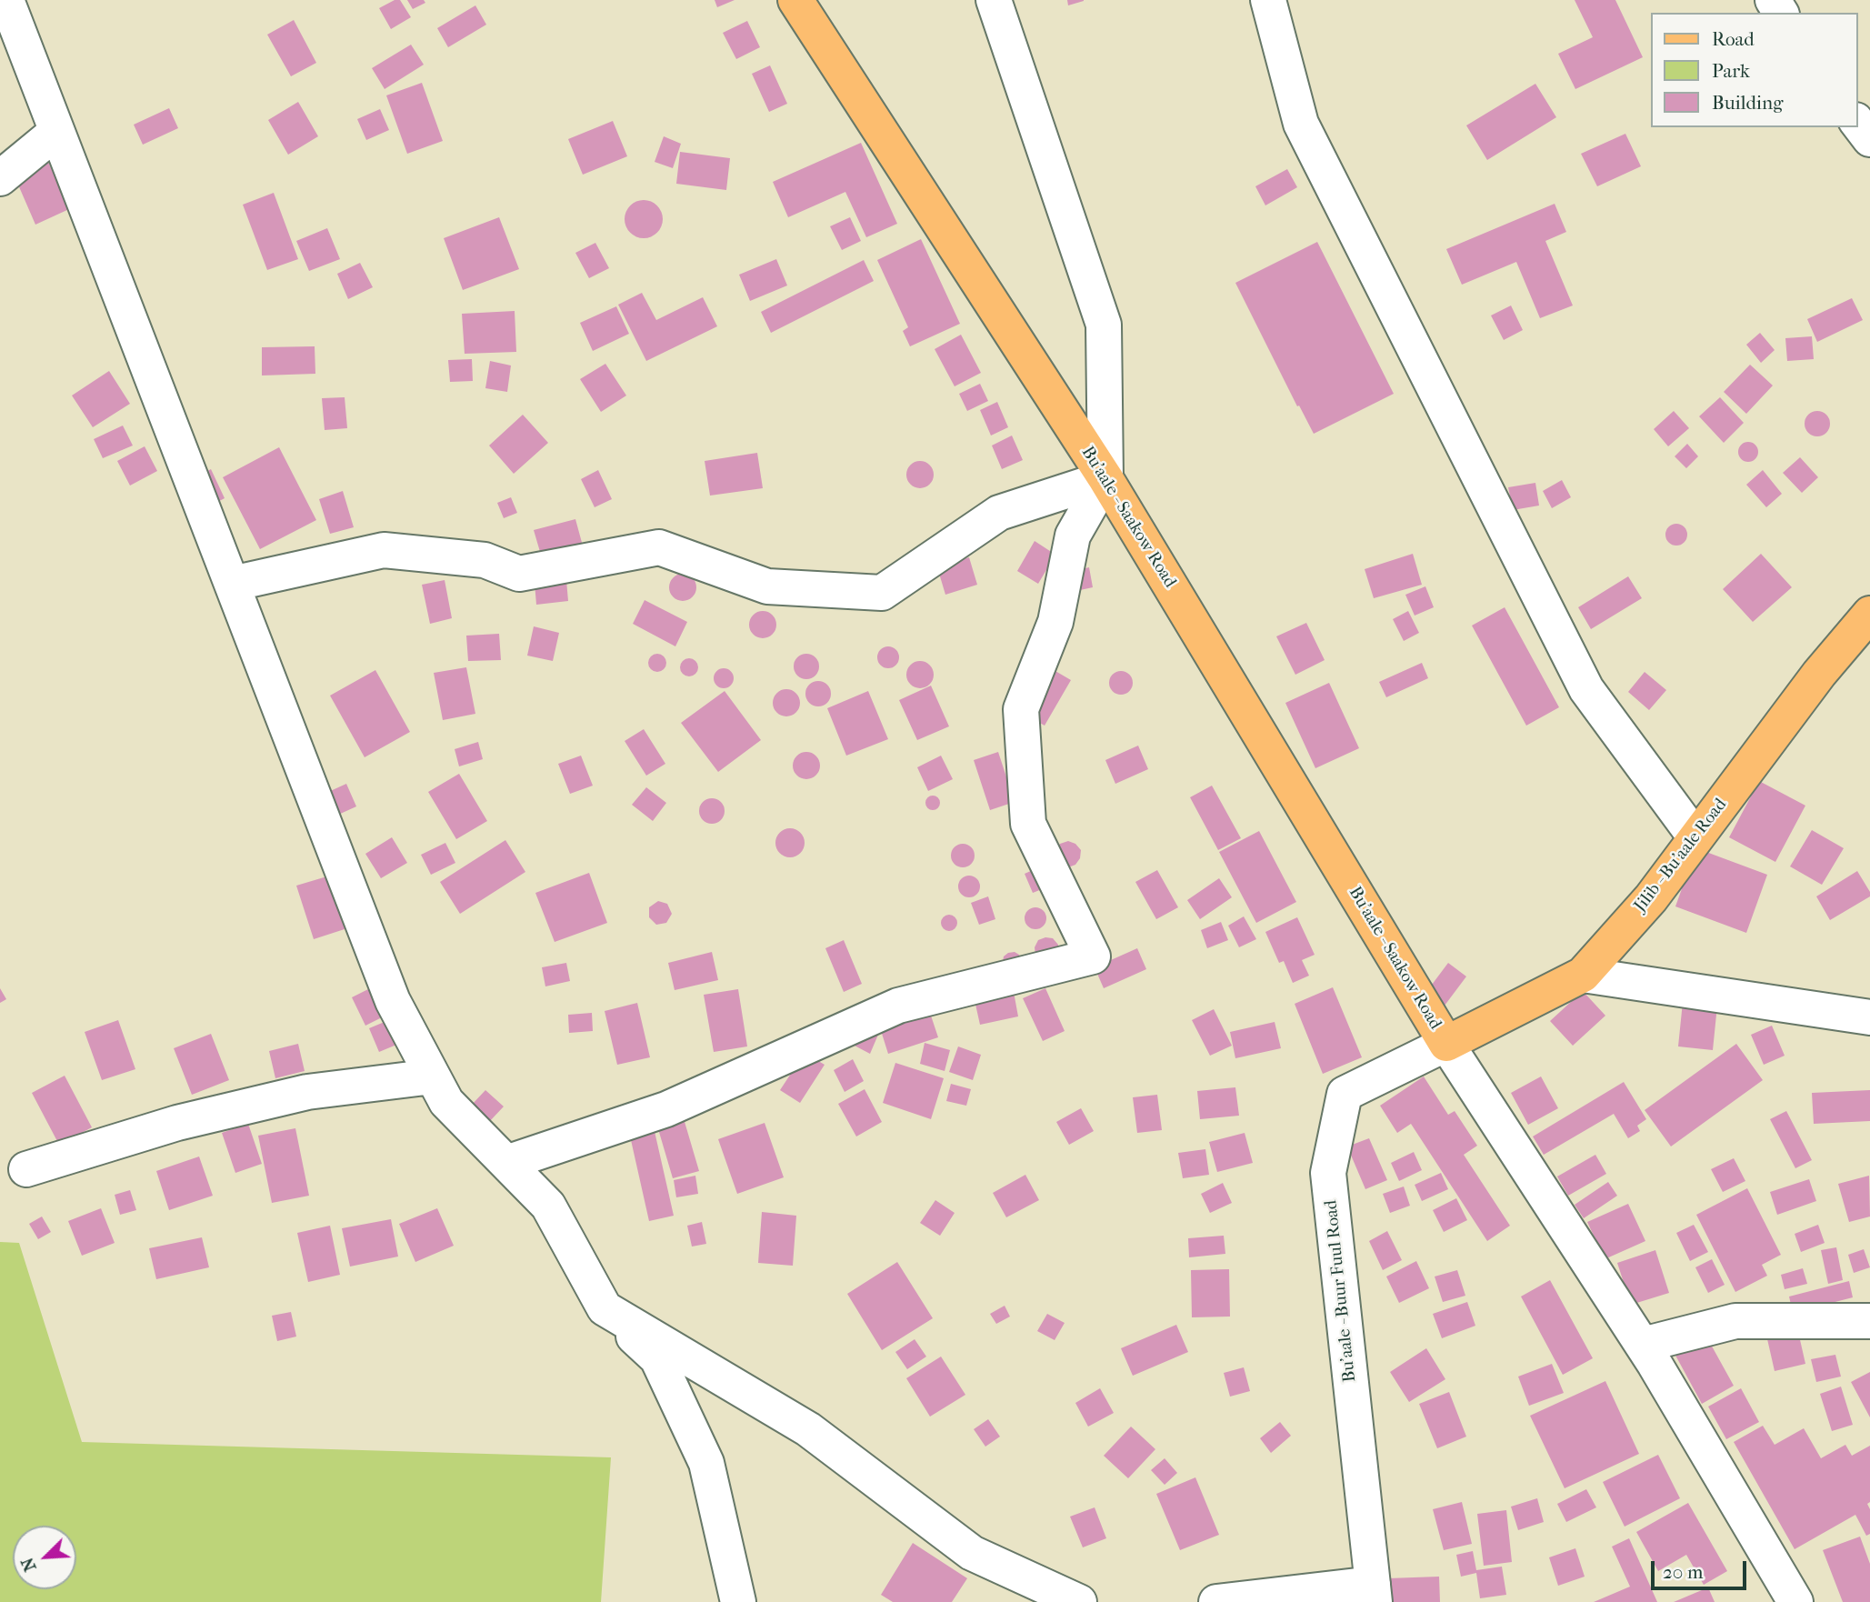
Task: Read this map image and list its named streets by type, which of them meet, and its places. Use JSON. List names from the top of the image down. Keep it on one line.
{"streets":{"main road":["Bu'aale - Saakow Road","Jilib - Bu'aale Road"],"street":["Bu'aale - Buur Fuul Road"]},"crossings":[["Bu'aale - Saakow Road","Jilib - Bu'aale Road"],["Bu'aale - Saakow Road","Bu'aale - Buur Fuul Road"],["Jilib - Bu'aale Road","Bu'aale - Buur Fuul Road"]],"legend":["Road","Park","Building"],"scale_bar":"20 m","north":"bottom left"}
